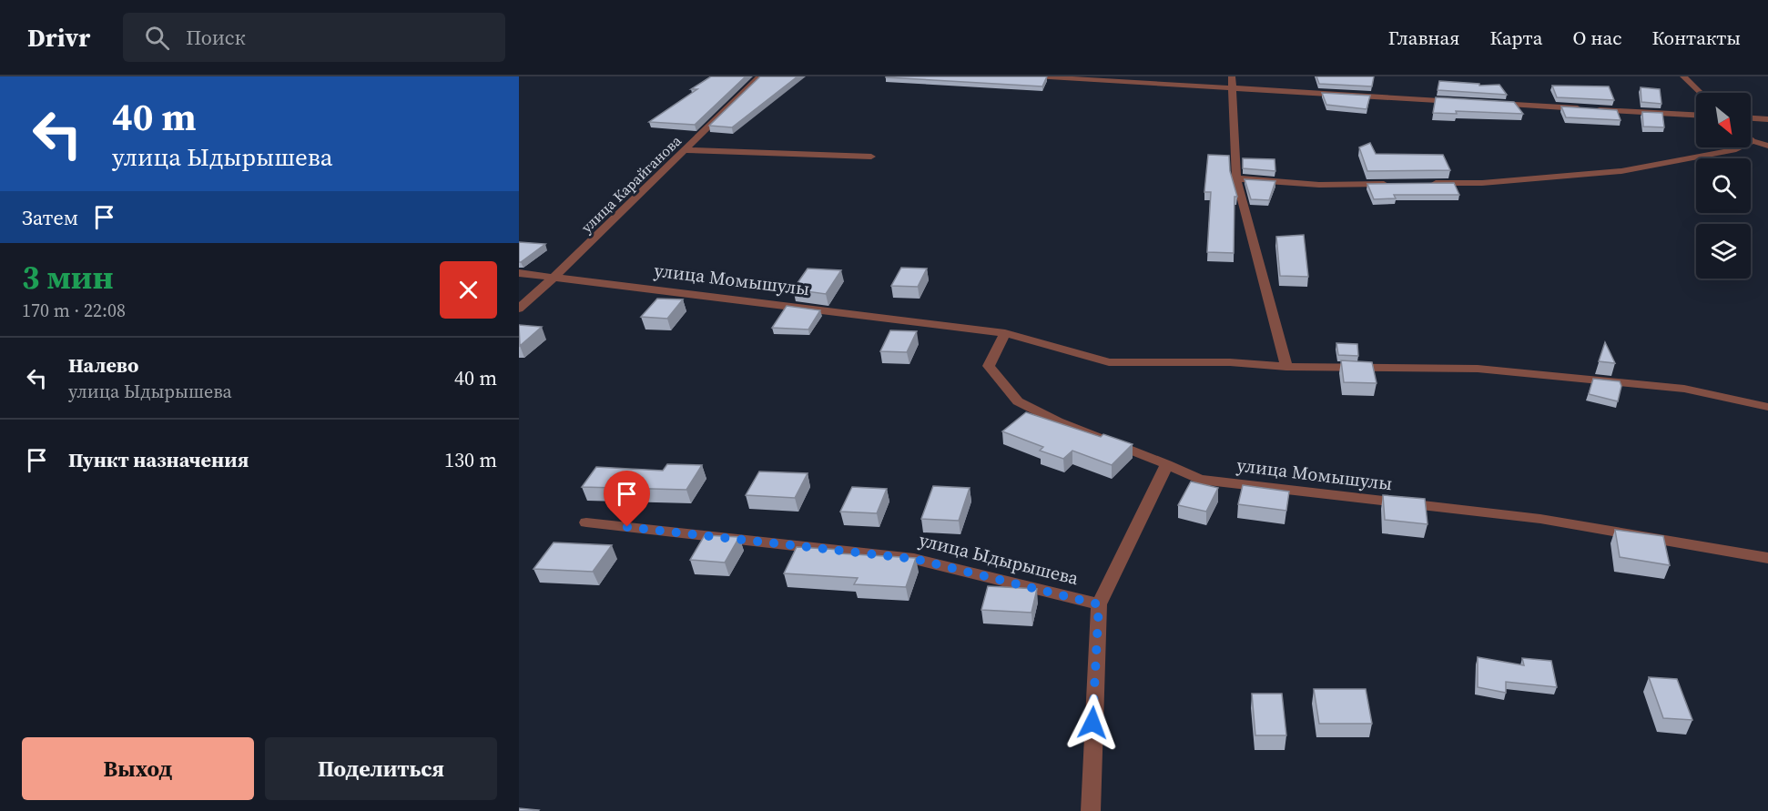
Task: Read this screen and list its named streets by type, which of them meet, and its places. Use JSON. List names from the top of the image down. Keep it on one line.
{"streets":{"street":["улица Карайганова","улица Момышулы","улица Ыдырышева"]},"crossings":[["улица Карайганова","улица Момышулы"]],"north":"bottom right","page":{"header":"Drivr","search":"Поиск","nav":["Главная","Карта","О нас","Контакты"],"turn":["40 m","улица Ыдырышева"],"then":"Затем","heading":["3 мин","170 m · 22:08"],"list":[{"name":"Налево","note":"улица Ыдырышева","value":"40 m"},{"name":"Пункт назначения","value":"130 m"}],"buttons":["Выход","Поделиться"]}}
